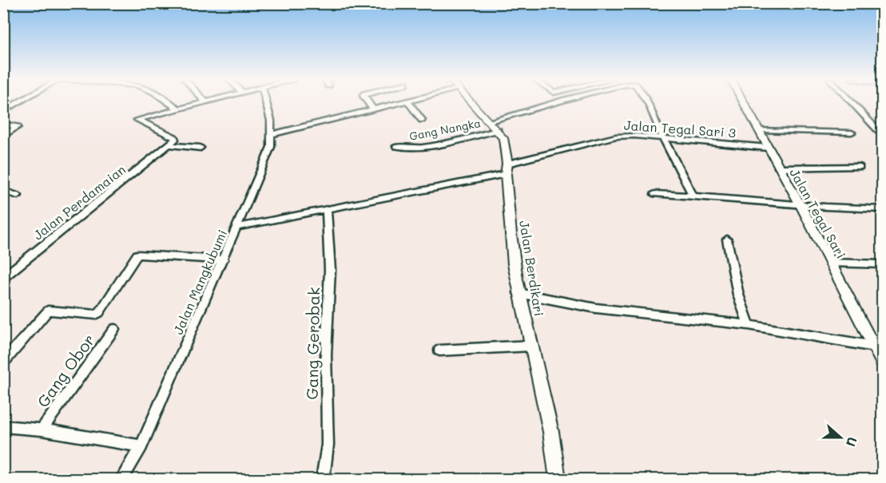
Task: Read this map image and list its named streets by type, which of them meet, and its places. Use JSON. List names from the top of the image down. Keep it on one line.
{"streets":{"street":["Jalan Tegal Sari 3","Gang Nangka","Jalan Perdamaian","Jalan Tegal Sari","Jalan Berdikari","Jalan Mangkubumi","Gang Gerobak","Gang Obor"]},"crossings":[["Jalan Tegal Sari 3","Gang Nangka"],["Jalan Tegal Sari 3","Jalan Tegal Sari"],["Jalan Tegal Sari 3","Jalan Berdikari"],["Jalan Tegal Sari 3","Jalan Mangkubumi"],["Jalan Tegal Sari 3","Gang Gerobak"],["Gang Nangka","Jalan Berdikari"]],"north":"right"}
